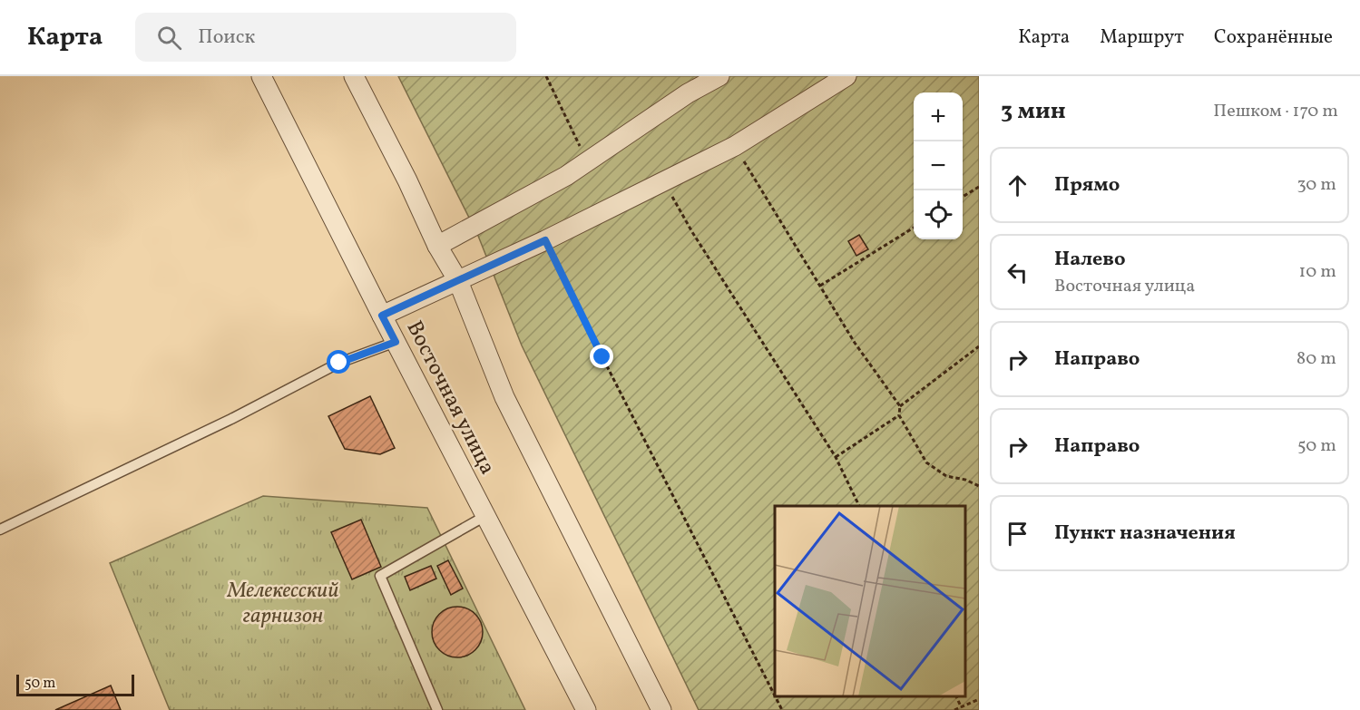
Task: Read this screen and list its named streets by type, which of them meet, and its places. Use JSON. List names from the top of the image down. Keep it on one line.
{"streets":{"street":["Восточная улица"]},"parks":["Мелекесский гарнизон"],"scale_bar":"50 m","page":{"header":"Карта","search":"Поиск","nav":["Карта","Маршрут","Сохранённые"],"heading":["3 мин","Пешком · 170 m"],"map_buttons":["+","−"],"list":[["Прямо","30 m"],["Налево","Восточная улица","10 m"],["Направо","80 m"],["Направо","50 m"],"Пункт назначения"],"scale":"50 m"}}
